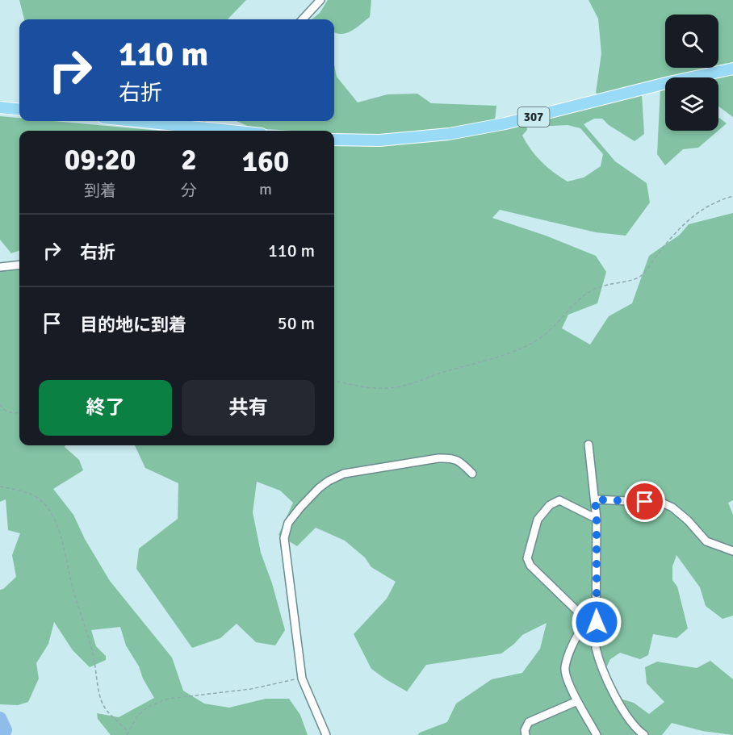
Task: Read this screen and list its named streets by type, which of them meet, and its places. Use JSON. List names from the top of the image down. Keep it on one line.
{"streets":{"highway":["307"]},"page":{"turn":["110 m","右折"],"eta":["09:20","到着","2","分","160","m"],"list":[{"name":"右折","value":"110 m"},{"name":"目的地に到着","value":"50 m"}],"buttons":["終了","共有"]}}
